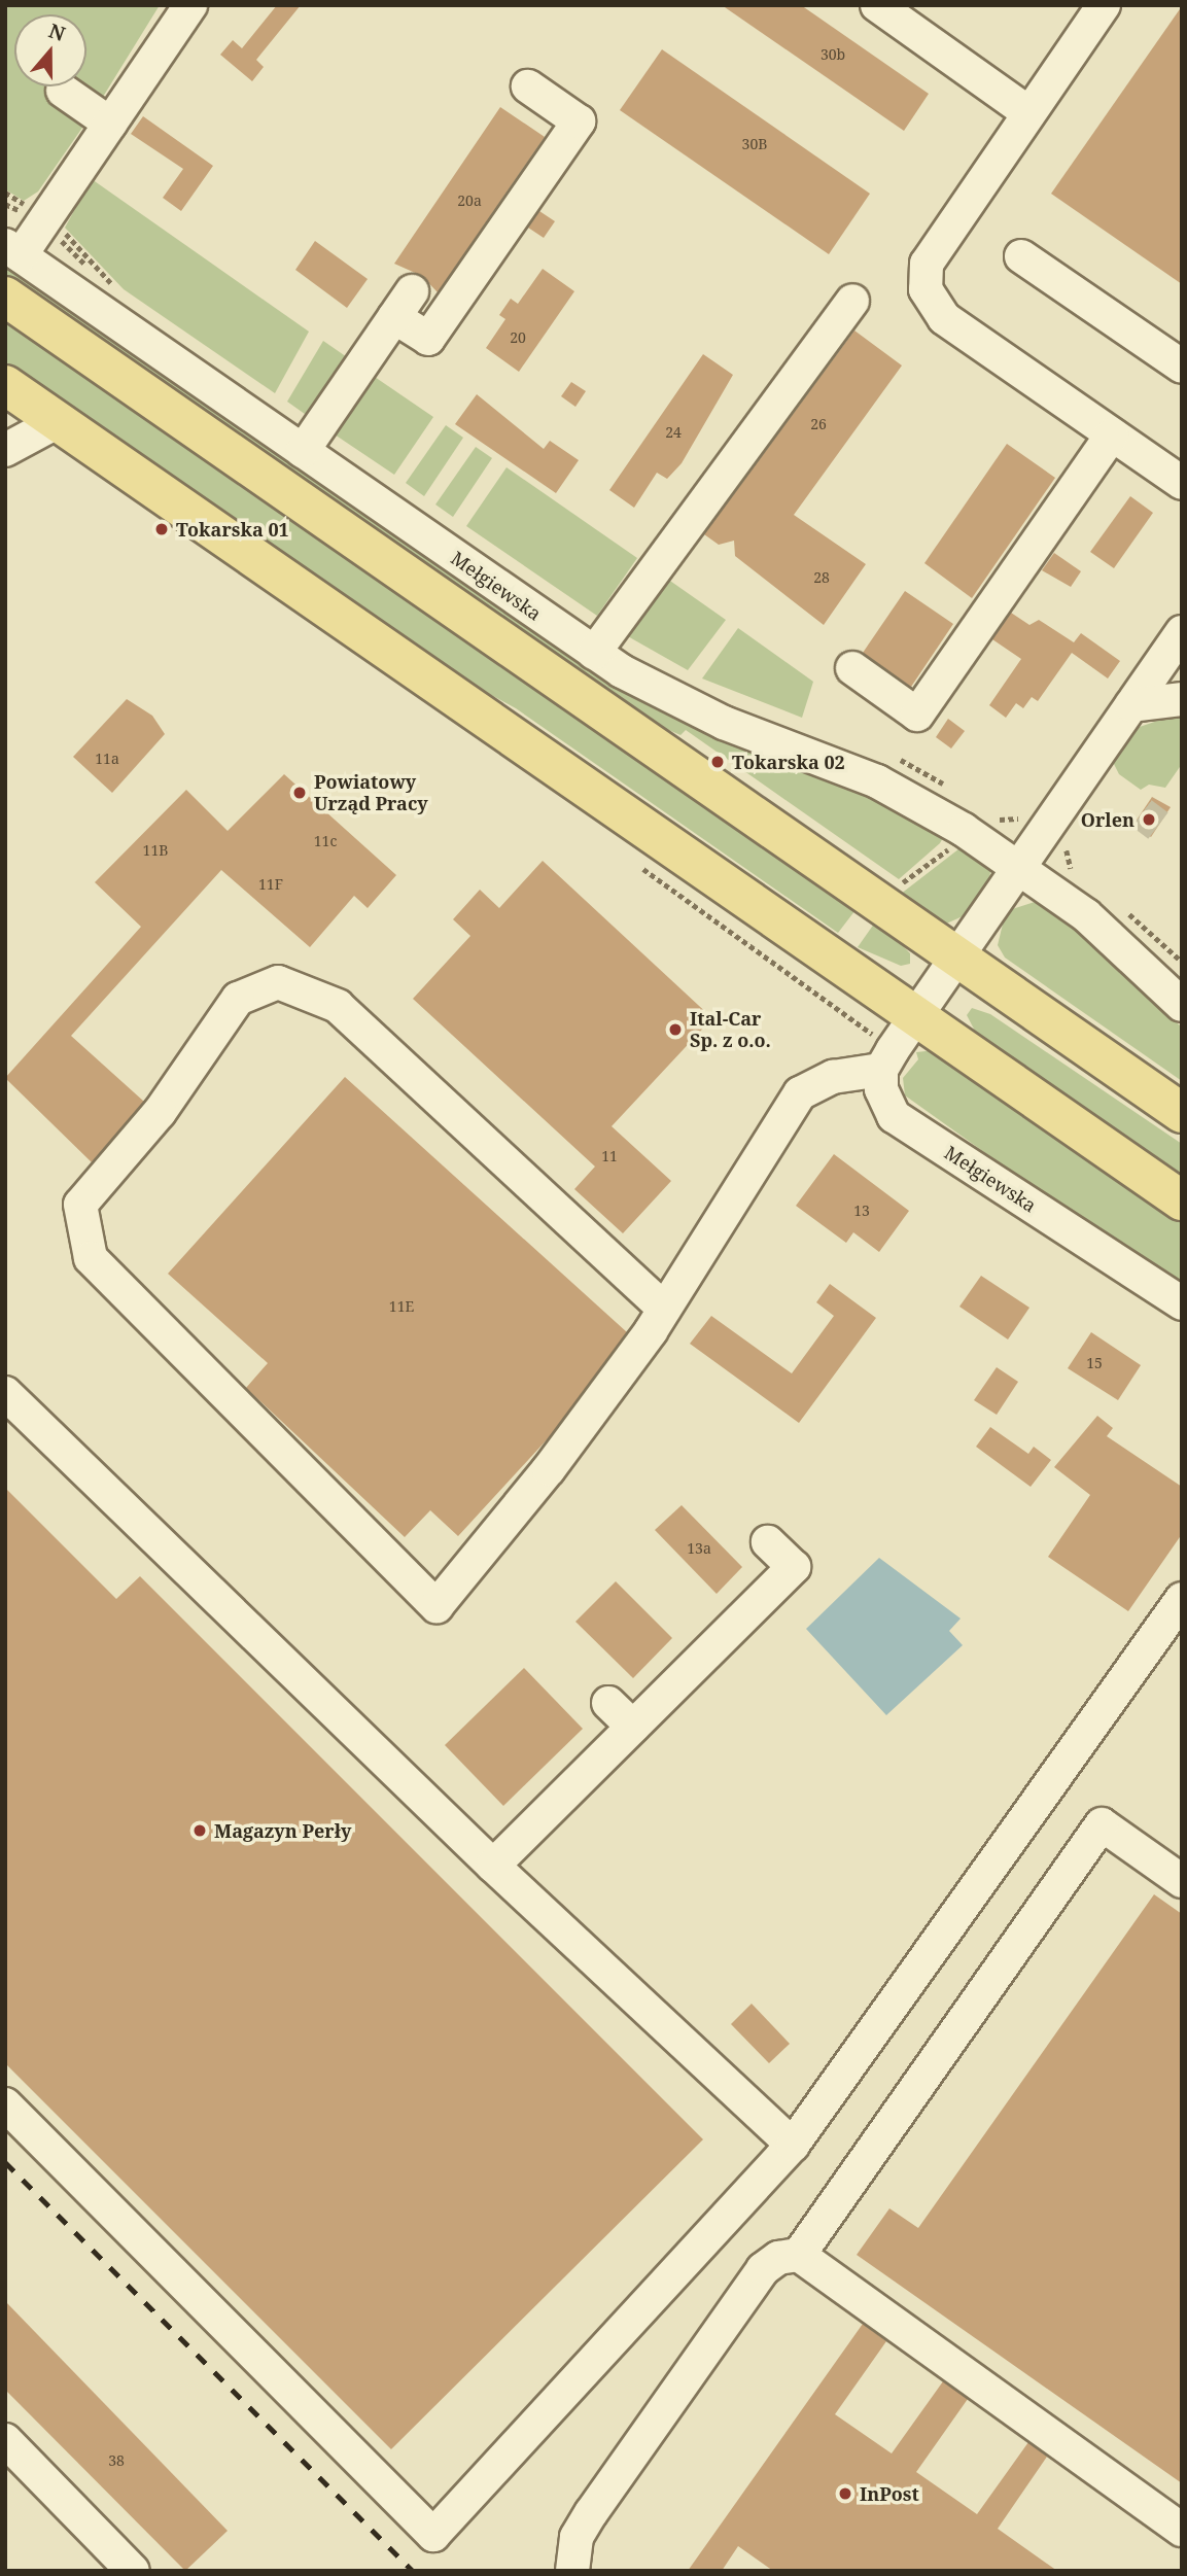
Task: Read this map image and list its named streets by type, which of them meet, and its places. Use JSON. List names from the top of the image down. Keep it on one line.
{"streets":{"street":["Mełgiewska"]},"places":["Tokarska 01","Tokarska 02","Powiatowy Urząd Pracy","Orlen","Ital-Car Sp. z o.o.","Magazyn Perły","InPost"],"house_numbers":["30b","30B","20a","20","26","24","28","11a","11c","11B","11F","11","13","11E","15","13a","38"],"north":"top"}
